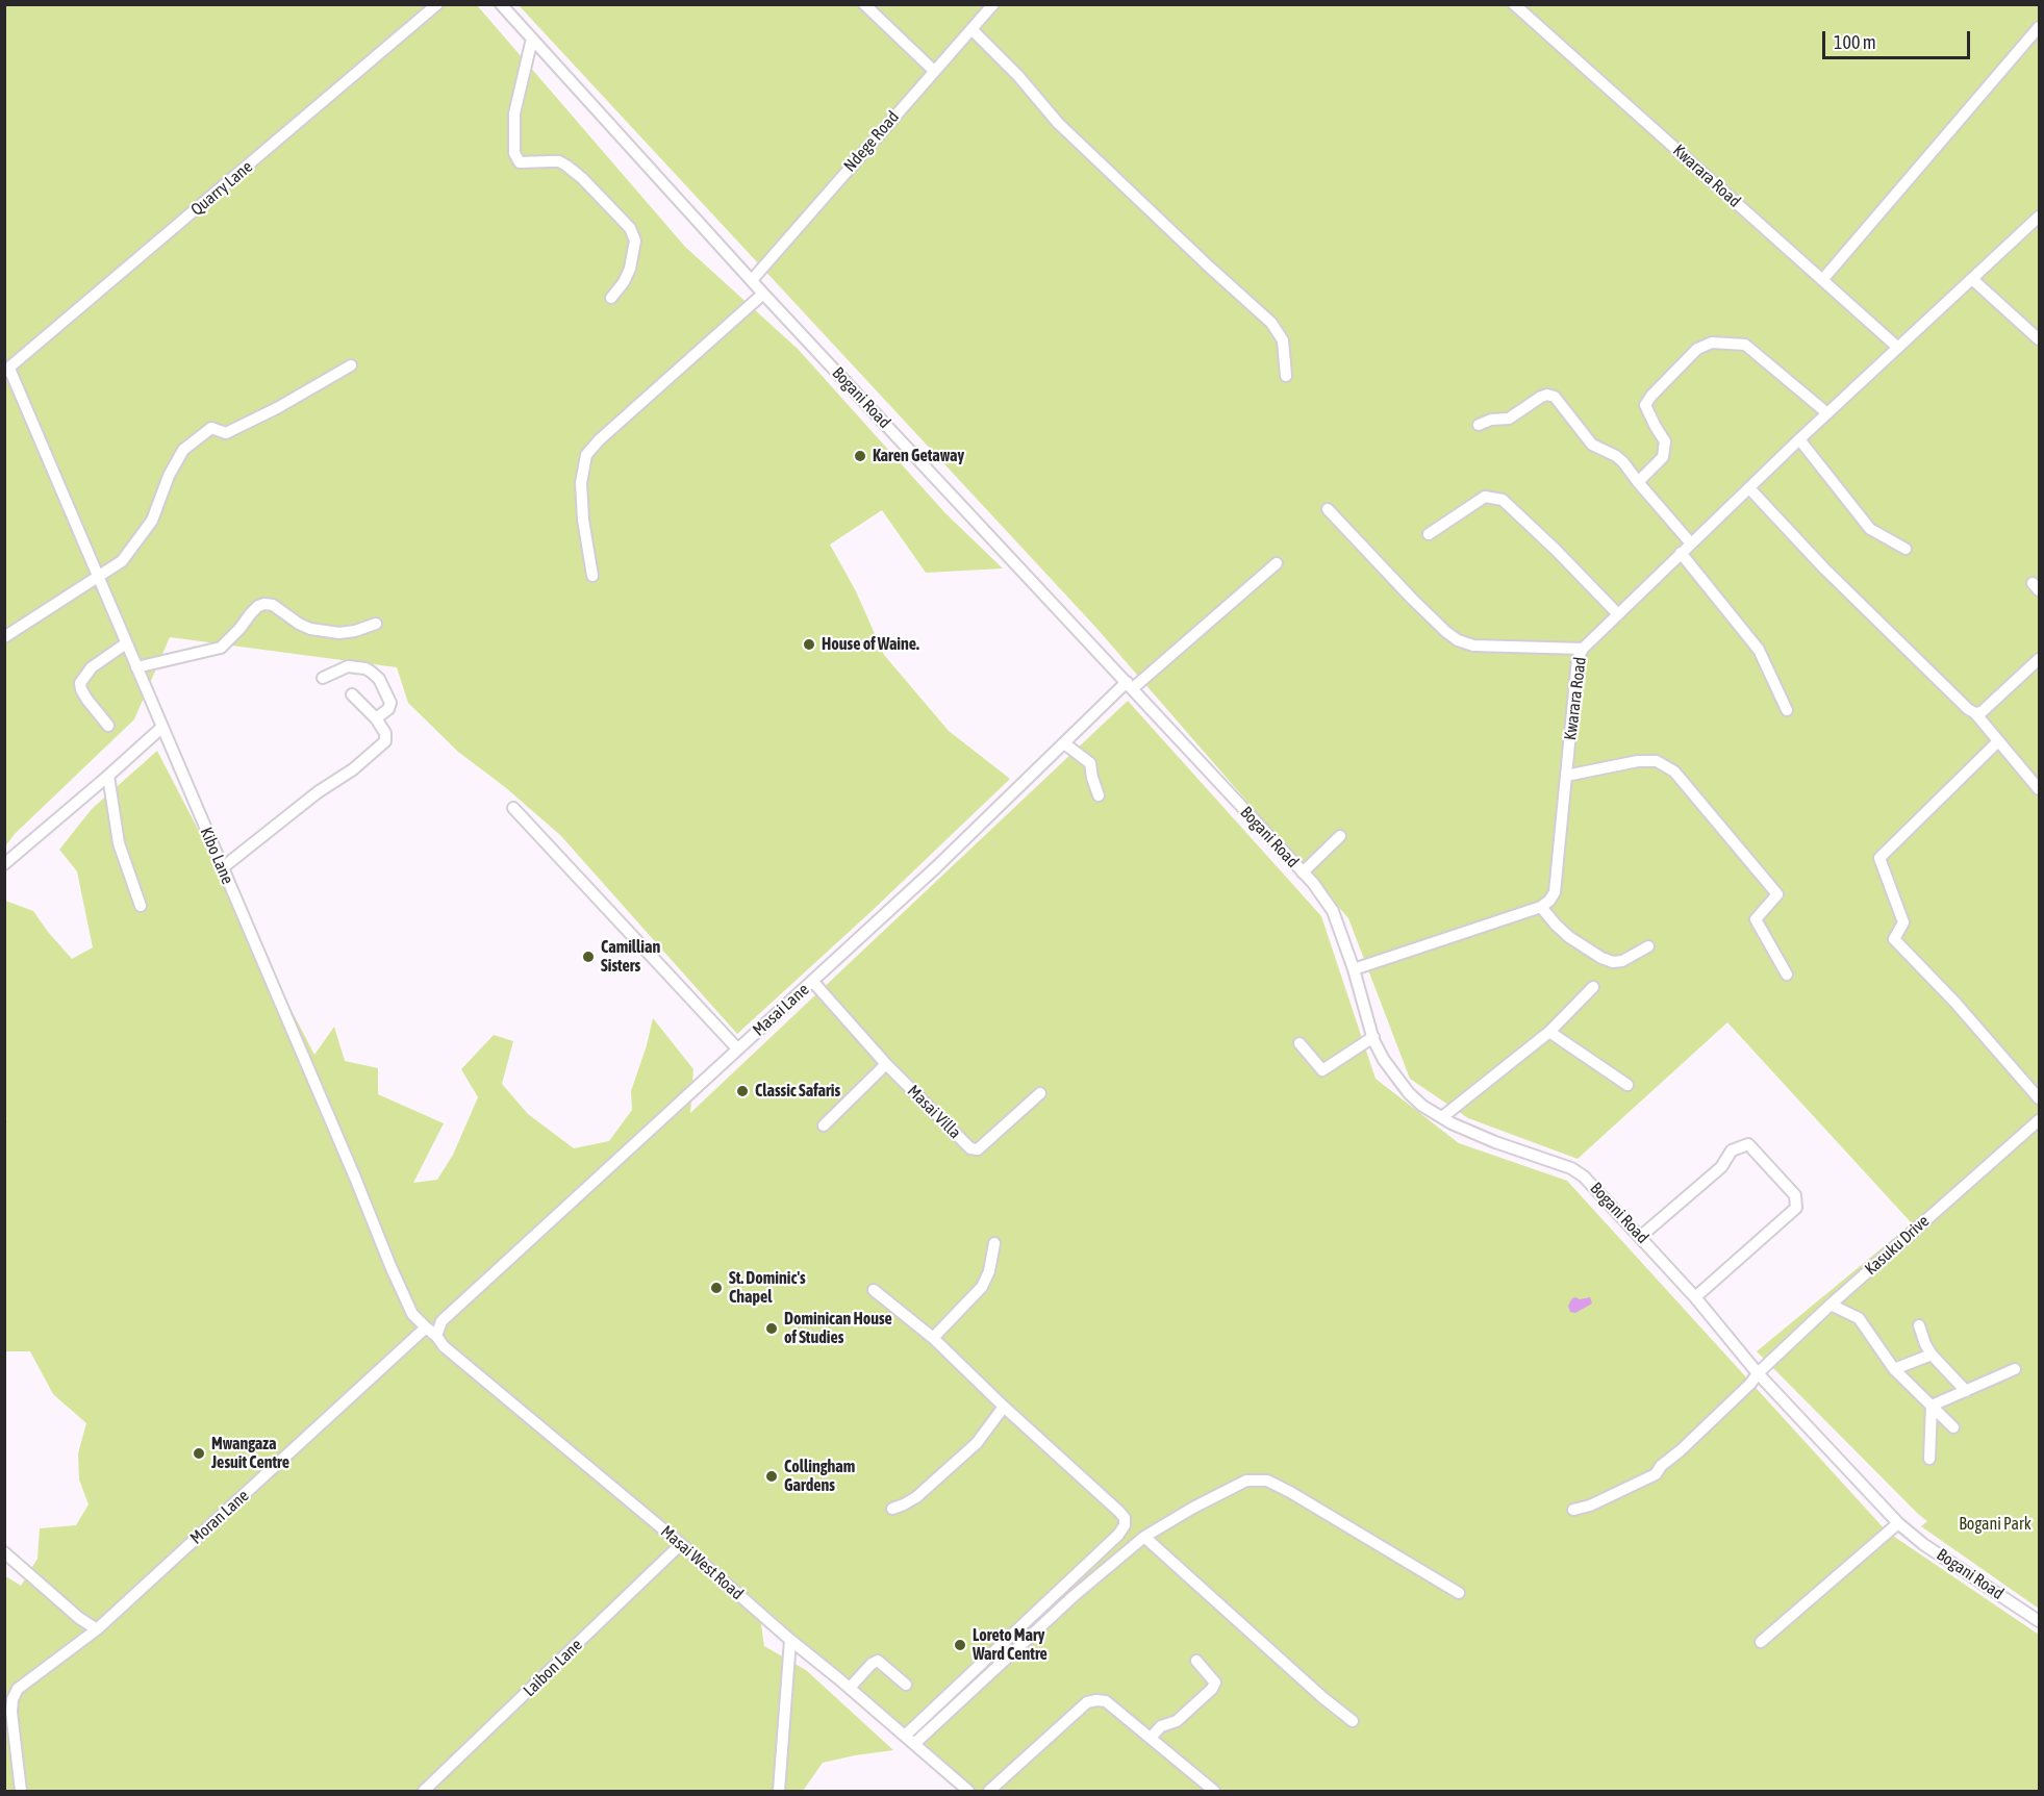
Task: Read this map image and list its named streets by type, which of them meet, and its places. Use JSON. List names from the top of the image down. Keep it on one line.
{"streets":{"street":["Ndege Road","Kwarara Road","Quarry Lane","Bogani Road","Kibo Lane","Masai Lane","Masai Villa","Kasuku Drive","Moran Lane","Masai West Road","Laibon Lane"]},"crossings":[["Ndege Road","Bogani Road"],["Quarry Lane","Kibo Lane"],["Bogani Road","Masai Lane"],["Bogani Road","Kasuku Drive"],["Kibo Lane","Masai Lane"],["Kibo Lane","Moran Lane"],["Kibo Lane","Masai West Road"],["Masai Lane","Masai Villa"],["Masai Lane","Masai West Road"],["Masai West Road","Laibon Lane"]],"parks":["Bogani Park"],"places":["Karen Getaway","House of Waine.","Camillian Sisters","Classic Safaris","St. Dominic's Chapel","Dominican House of Studies","Mwangaza Jesuit Centre","Collingham Gardens","Loreto Mary Ward Centre"],"scale_bar":"100 m"}
